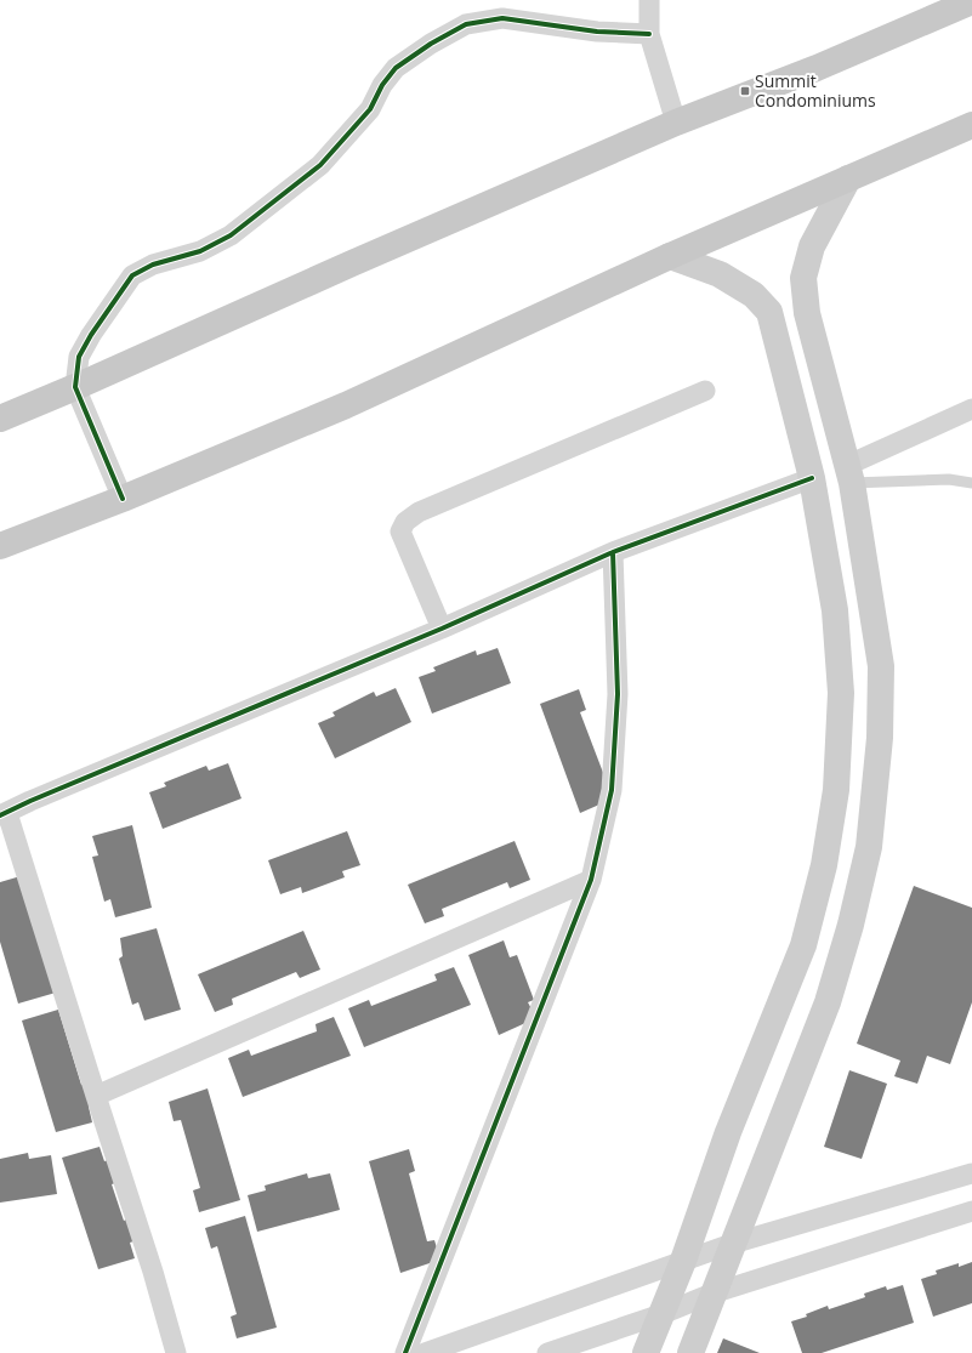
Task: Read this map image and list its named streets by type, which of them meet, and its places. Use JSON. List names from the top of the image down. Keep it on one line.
{"places":{"transit":["Summit Condominiums"]}}
